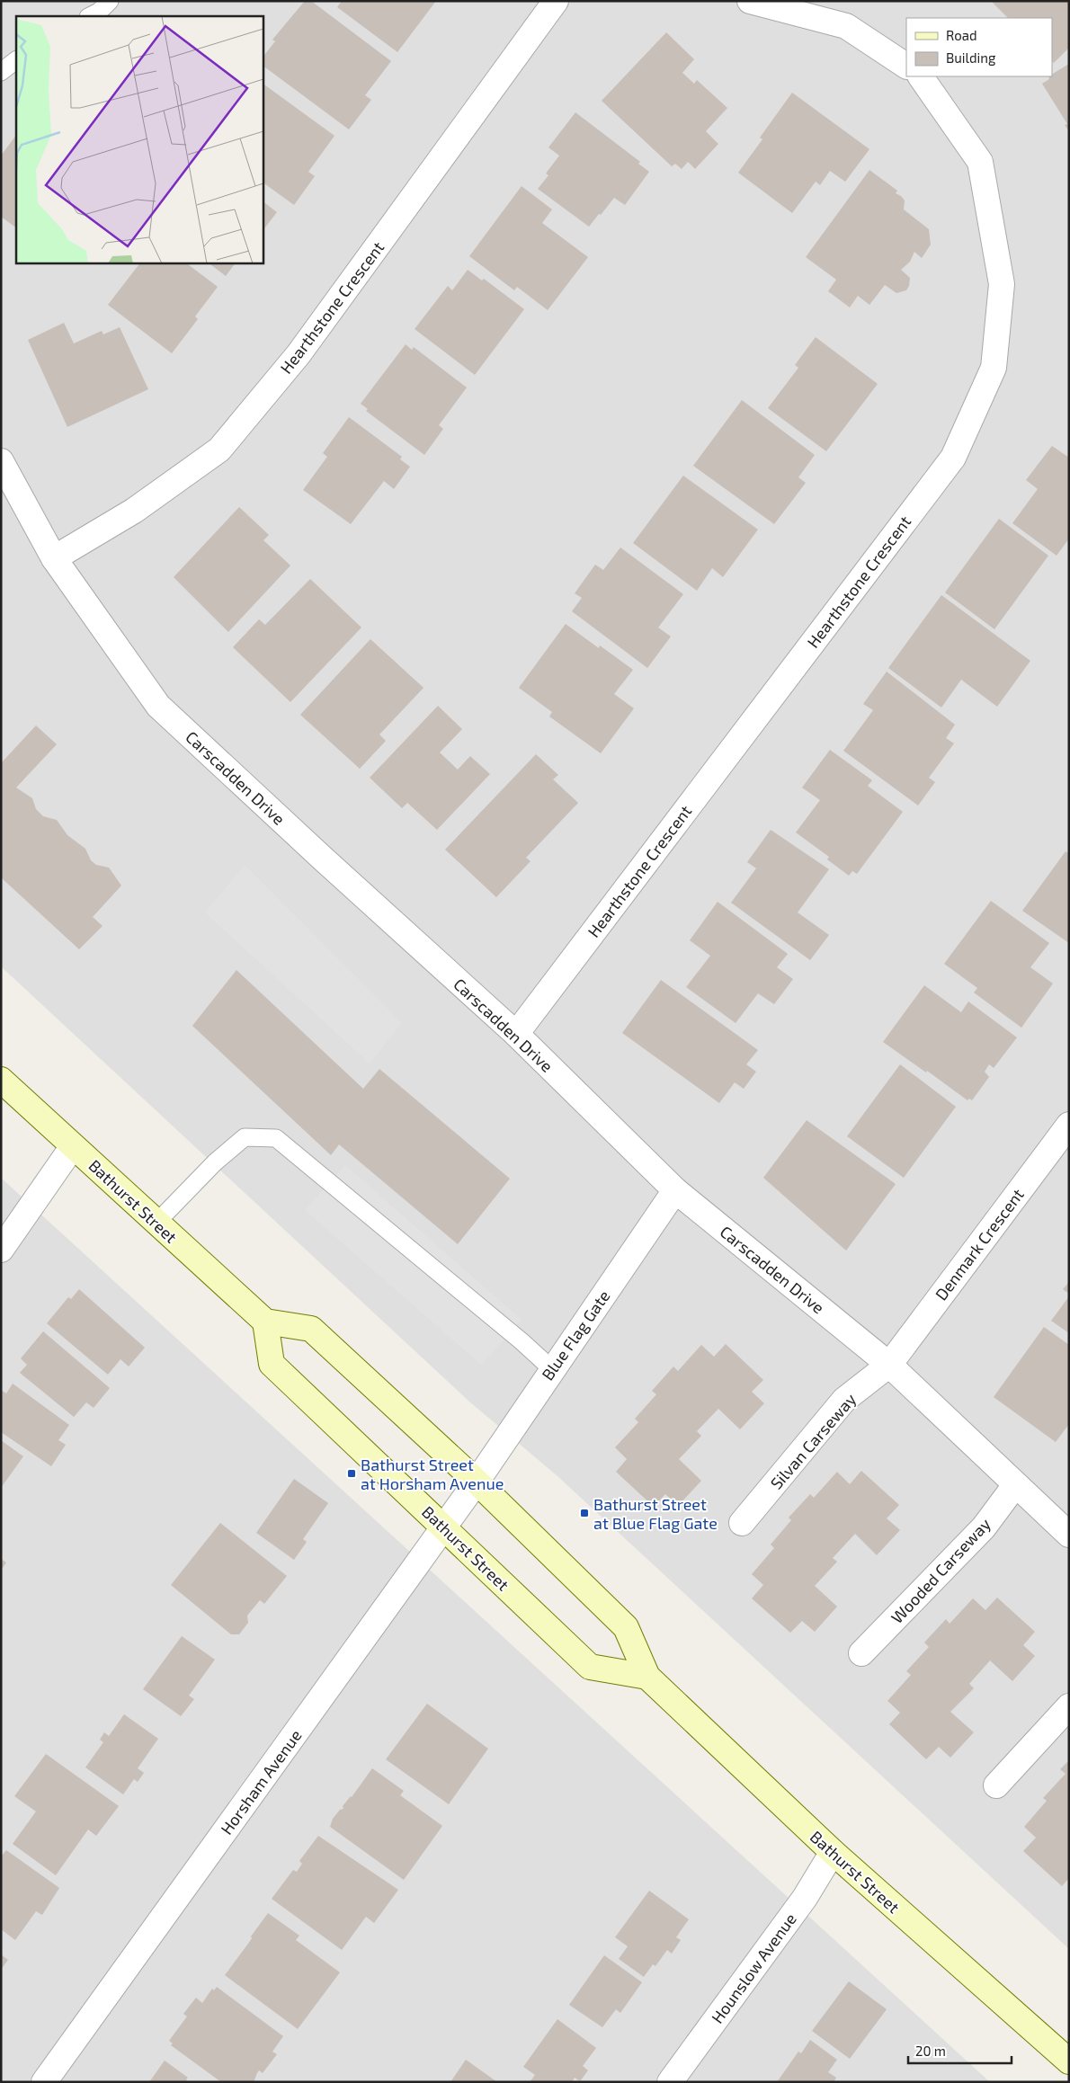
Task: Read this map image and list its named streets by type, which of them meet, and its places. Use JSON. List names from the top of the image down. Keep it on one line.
{"streets":{"main road":["Bathurst Street"],"street":["Hearthstone Crescent","Carscadden Drive","Denmark Crescent","Blue Flag Gate","Silvan Carseway","Wooded Carseway","Horsham Avenue","Hounslow Avenue"]},"crossings":[["Hearthstone Crescent","Carscadden Drive"],["Carscadden Drive","Denmark Crescent"],["Carscadden Drive","Blue Flag Gate"],["Carscadden Drive","Silvan Carseway"],["Carscadden Drive","Wooded Carseway"],["Bathurst Street","Blue Flag Gate"],["Bathurst Street","Horsham Avenue"],["Bathurst Street","Hounslow Avenue"],["Denmark Crescent","Silvan Carseway"],["Blue Flag Gate","Horsham Avenue"]],"places":{"transit":["Bathurst Street at Horsham Avenue","Bathurst Street at Blue Flag Gate"]},"legend":["Road","Building"],"scale_bar":"20 m"}
